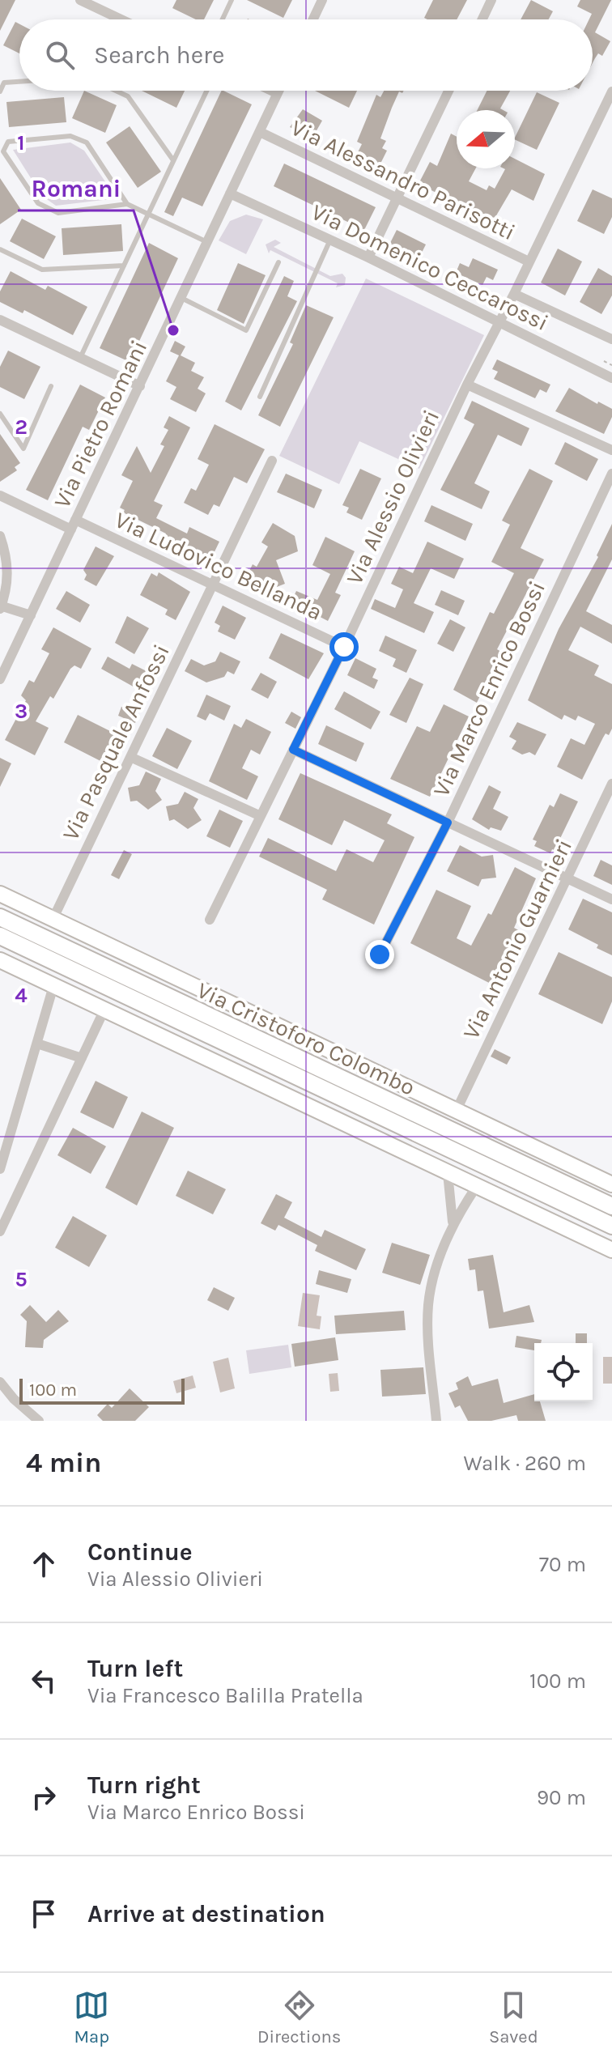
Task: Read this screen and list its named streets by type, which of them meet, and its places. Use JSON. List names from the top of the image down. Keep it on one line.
{"streets":{"main road":["Via Cristoforo Colombo"],"street":["Via Alessandro Parisotti","Via Domenico Ceccarossi","Via Pietro Romani","Via Alessio Olivieri","Via Ludovico Bellanda","Via Marco Enrico Bossi","Via Pasquale Anfossi","Via Antonio Guarnieri"]},"crossings":[["Via Alessandro Parisotti","Via Pietro Romani"],["Via Alessandro Parisotti","Via Alessio Olivieri"],["Via Domenico Ceccarossi","Via Pietro Romani"],["Via Domenico Ceccarossi","Via Alessio Olivieri"],["Via Pietro Romani","Via Ludovico Bellanda"],["Via Alessio Olivieri","Via Ludovico Bellanda"],["Via Ludovico Bellanda","Via Pasquale Anfossi"],["Via Pasquale Anfossi","Via Cristoforo Colombo"],["Via Antonio Guarnieri","Via Cristoforo Colombo"]],"places":["Romani"],"scale_bar":"100 m","north":"left","page":{"search":"Search here","scale":"100 m","heading":["4 min","Walk · 260 m"],"list":[["Continue","Via Alessio Olivieri","70 m"],["Turn left","Via Francesco Balilla Pratella","100 m"],["Turn right","Via Marco Enrico Bossi","90 m"],"Arrive at destination"],"nav":["Map","Directions","Saved"]},"grid":{"rows":["1","2","3","4","5"]}}
